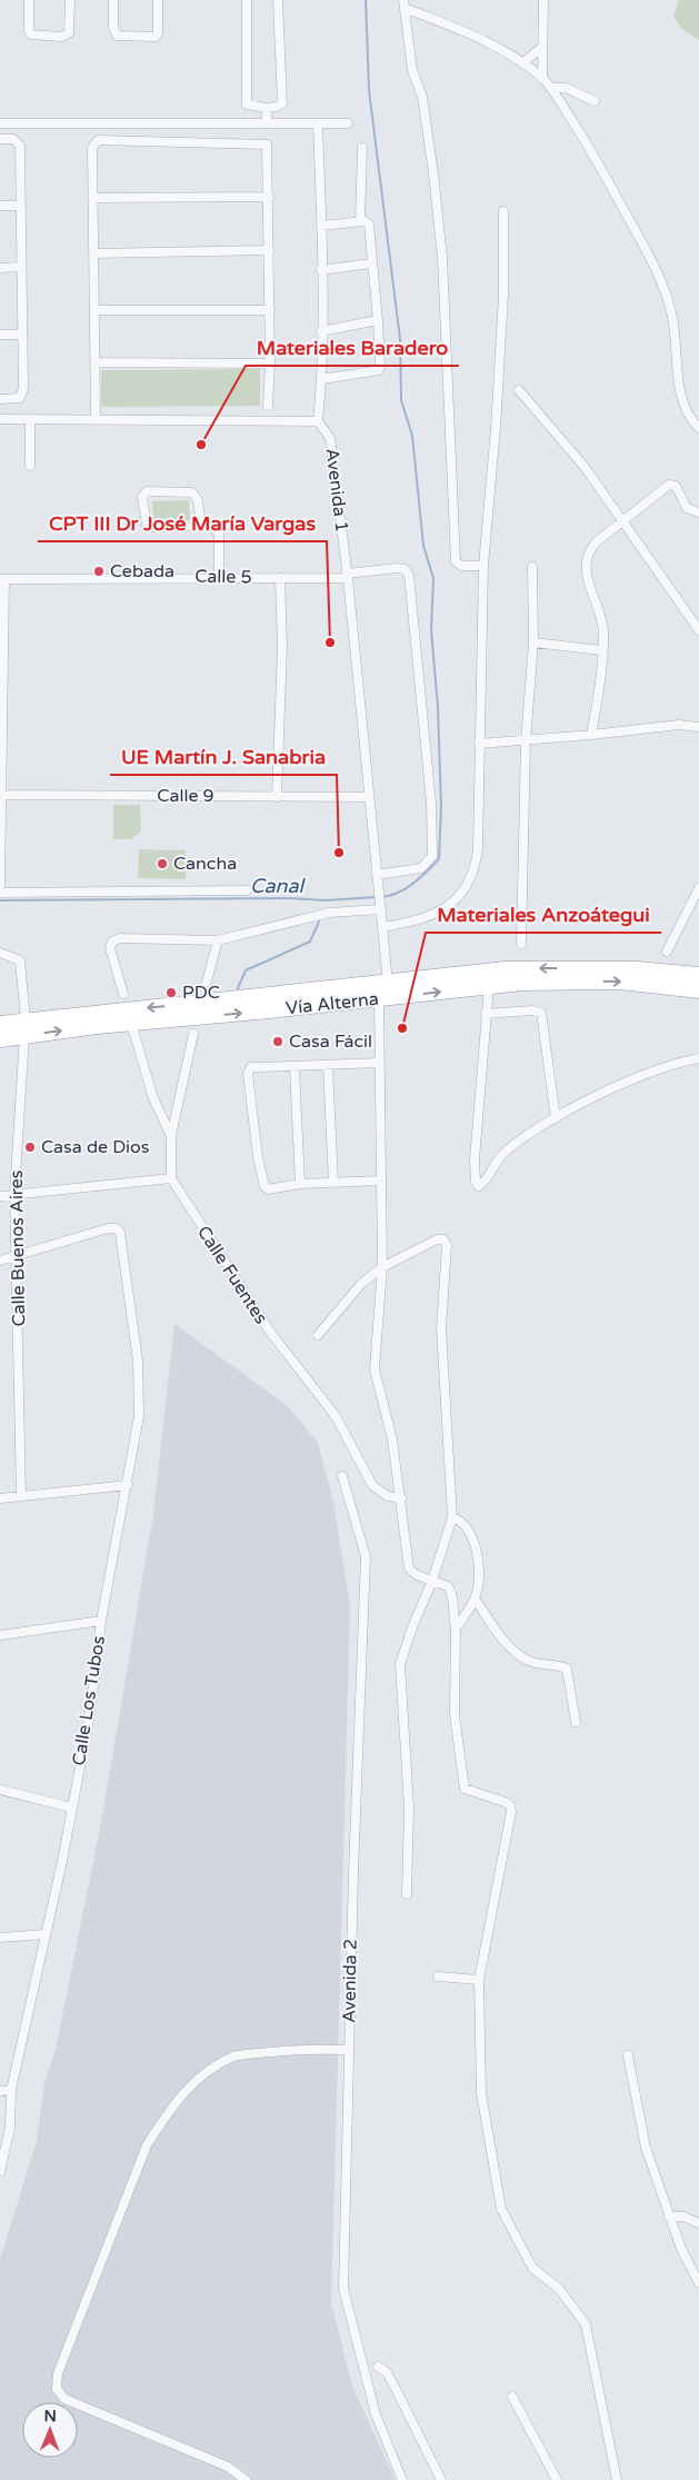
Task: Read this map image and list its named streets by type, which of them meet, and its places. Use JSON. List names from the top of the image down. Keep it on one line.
{"streets":{"highway":["Vía Alterna"],"street":["Avenida 1","Calle 5","Calle 9","Calle Buenos Aires","Calle Fuentes","Calle Los Tubos","Avenida 2"]},"crossings":[["Avenida 1","Calle 5"],["Avenida 1","Calle 9"],["Vía Alterna","Calle Buenos Aires"],["Calle Buenos Aires","Calle Los Tubos"]],"water":["Canal"],"places":["Materiales Baradero","Cebada","CPT III Dr José María Vargas","UE Martín J. Sanabria","Cancha","PDC","Materiales Anzoátegui","Casa Fácil","Casa de Dios"],"north":"top"}
